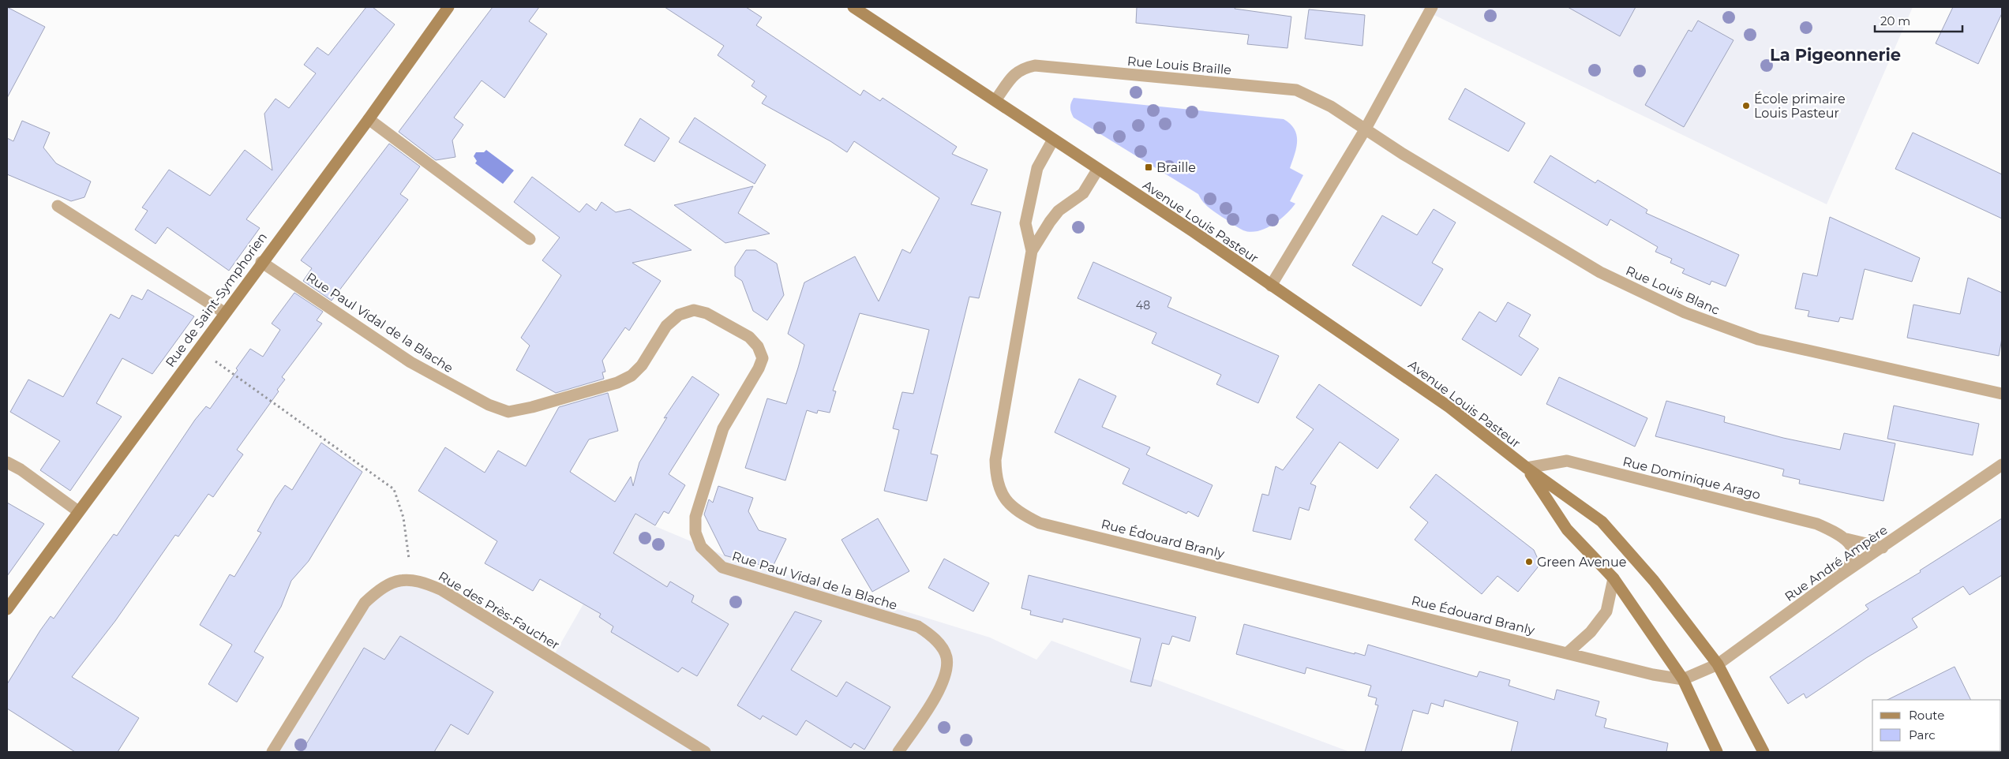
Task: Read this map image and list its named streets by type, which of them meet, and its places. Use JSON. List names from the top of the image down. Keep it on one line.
{"streets":{"main road":["Avenue Louis Pasteur","Rue de Saint-Symphorien"],"street":["Rue Louis Braille","Rue Louis Blanc","Rue Paul Vidal de la Blache","Rue Dominique Arago","Rue Édouard Branly","Rue André Ampère","Rue des Près-Faucher"]},"crossings":[["Rue Louis Braille","Avenue Louis Pasteur"],["Rue Louis Braille","Rue Louis Blanc"],["Avenue Louis Pasteur","Rue Dominique Arago"],["Avenue Louis Pasteur","Rue Édouard Branly"],["Avenue Louis Pasteur","Rue André Ampère"],["Rue de Saint-Symphorien","Rue Paul Vidal de la Blache"],["Rue Dominique Arago","Rue André Ampère"],["Rue Édouard Branly","Rue André Ampère"]],"districts":["La Pigeonnerie"],"places":{"other":["École primaire Louis Pasteur","Green Avenue"],"transit":["Braille"]},"house_numbers":["48"],"legend":["Route","Parc"],"scale_bar":"20 m"}
